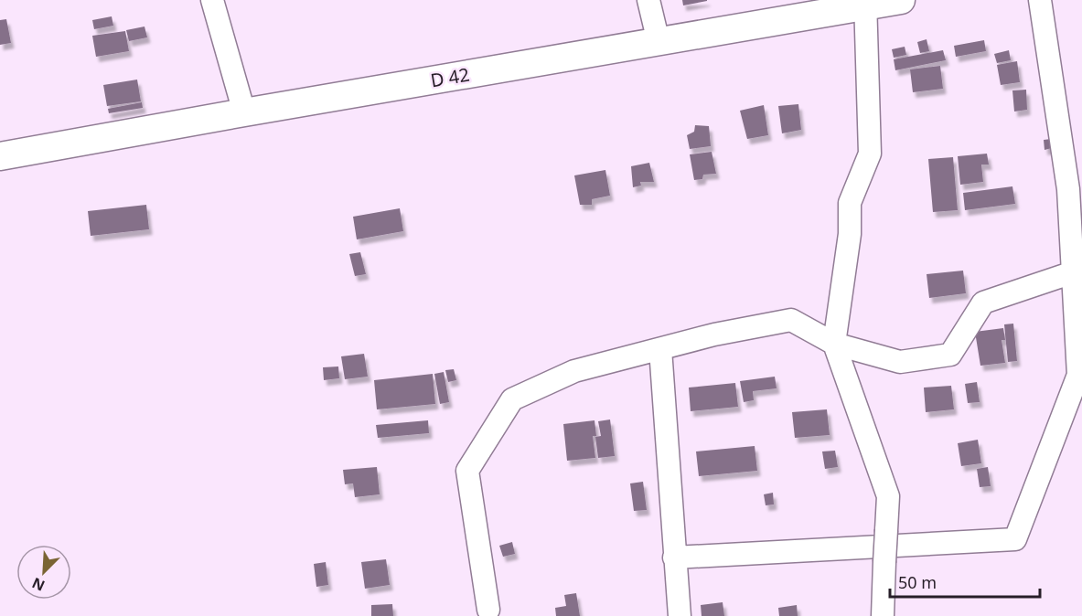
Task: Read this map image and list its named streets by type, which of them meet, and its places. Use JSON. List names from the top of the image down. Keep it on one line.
{"streets":{"street":["D 42"]},"scale_bar":"50 m","north":"bottom left"}
